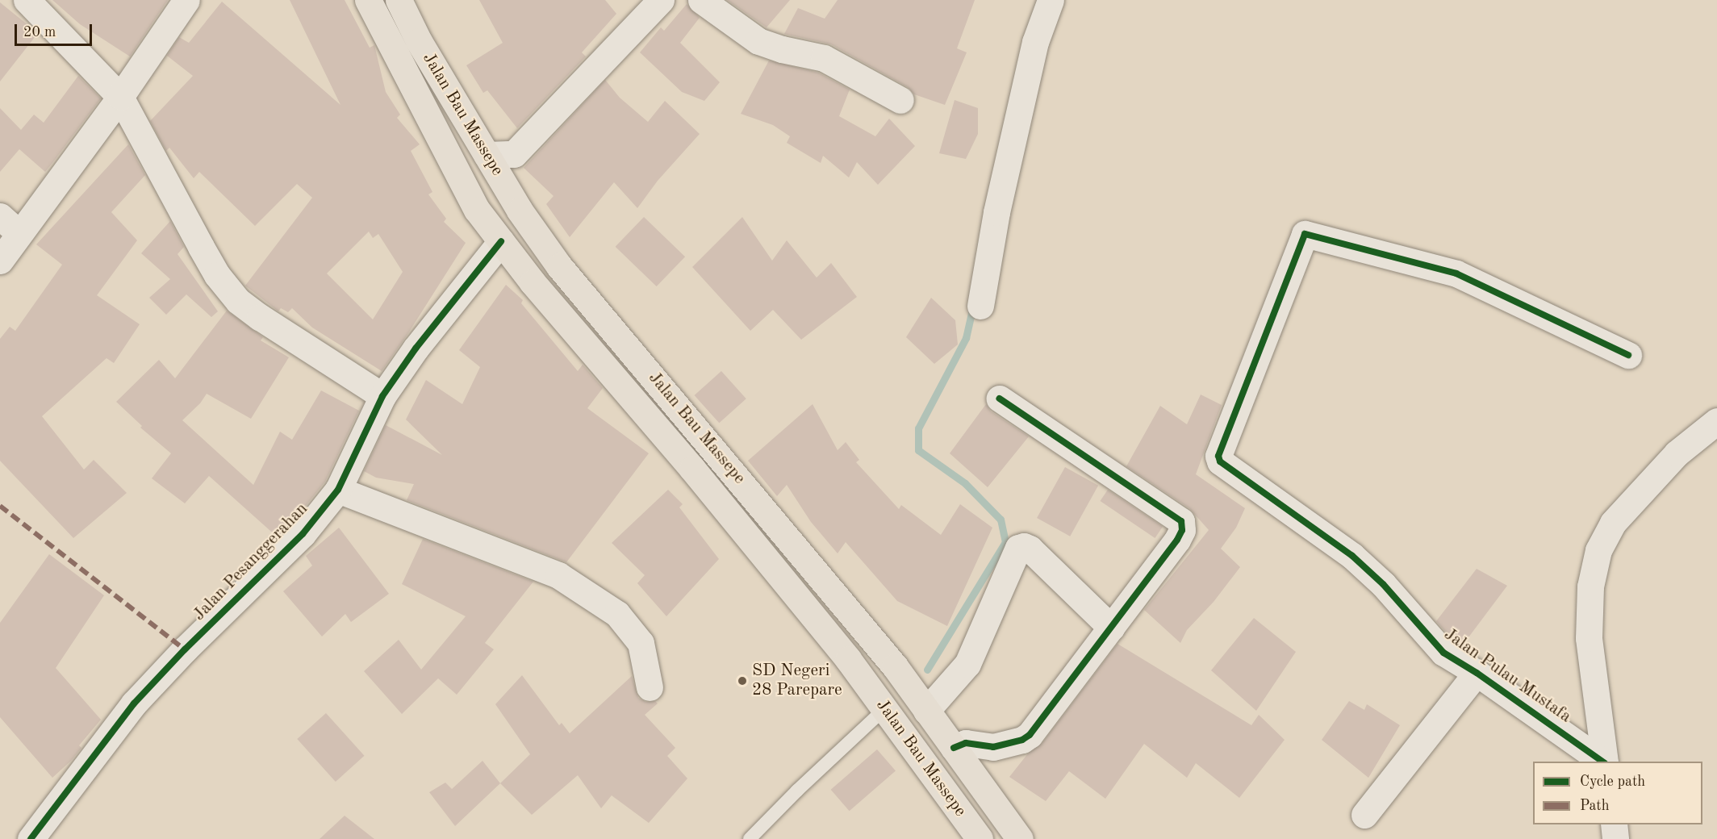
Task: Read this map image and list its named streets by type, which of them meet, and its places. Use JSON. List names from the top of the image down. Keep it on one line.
{"streets":{"highway":["Jalan Bau Massepe"],"street":["Jalan Pesanggerahan","Jalan Pulau Mustafa"]},"crossings":[["Jalan Bau Massepe","Jalan Pesanggerahan"]],"places":["SD Negeri 28 Parepare"],"legend":["Cycle path","Path"],"scale_bar":"20 m"}
